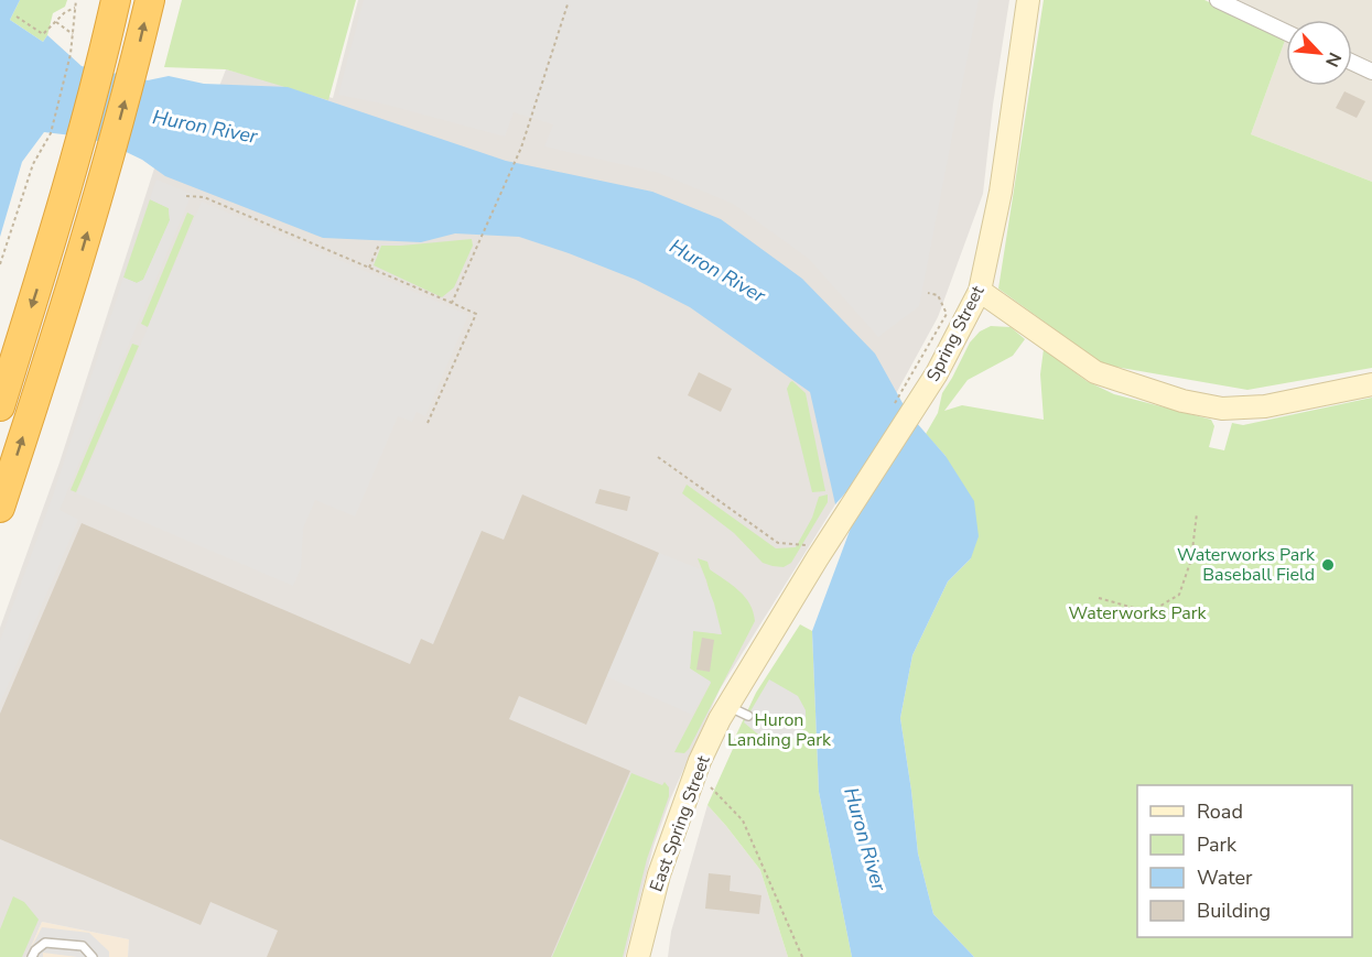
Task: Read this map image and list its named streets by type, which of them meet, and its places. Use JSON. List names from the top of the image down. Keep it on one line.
{"streets":{"main road":["Spring Street","East Spring Street"]},"crossings":[["Spring Street","East Spring Street"]],"water":["Huron River"],"parks":["Waterworks Park","Huron Landing Park"],"places":["Waterworks Park Baseball Field"],"legend":["Road","Park","Water","Building"],"north":"bottom right"}
